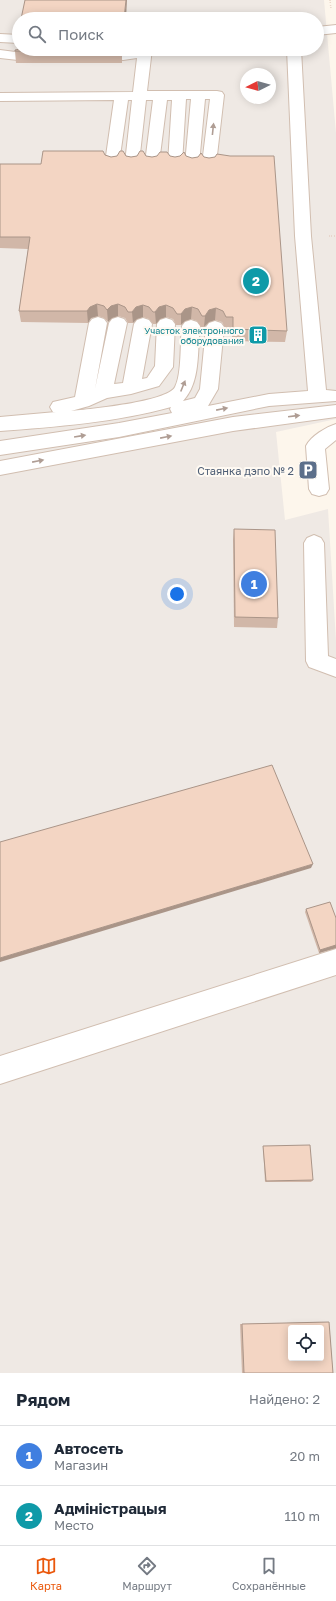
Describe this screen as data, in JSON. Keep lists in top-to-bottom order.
{
  "places": {
    "building": ["Участок электронного оборудования"],
    "parking": ["Стаянка дэпо № 2"]
  },
  "north": "left",
  "page": {
    "search": "Поиск",
    "pins": ["2", "1"],
    "heading": ["Рядом", "Найдено: 2"],
    "list": [
      {
        "mark": "1",
        "name": "Автосеть",
        "note": "Магазин",
        "value": "20 m"
      },
      {
        "mark": "2",
        "name": "Адміністрацыя",
        "note": "Место",
        "value": "110 m"
      }
    ],
    "nav": ["Карта", "Маршрут", "Сохранённые"]
  }
}
